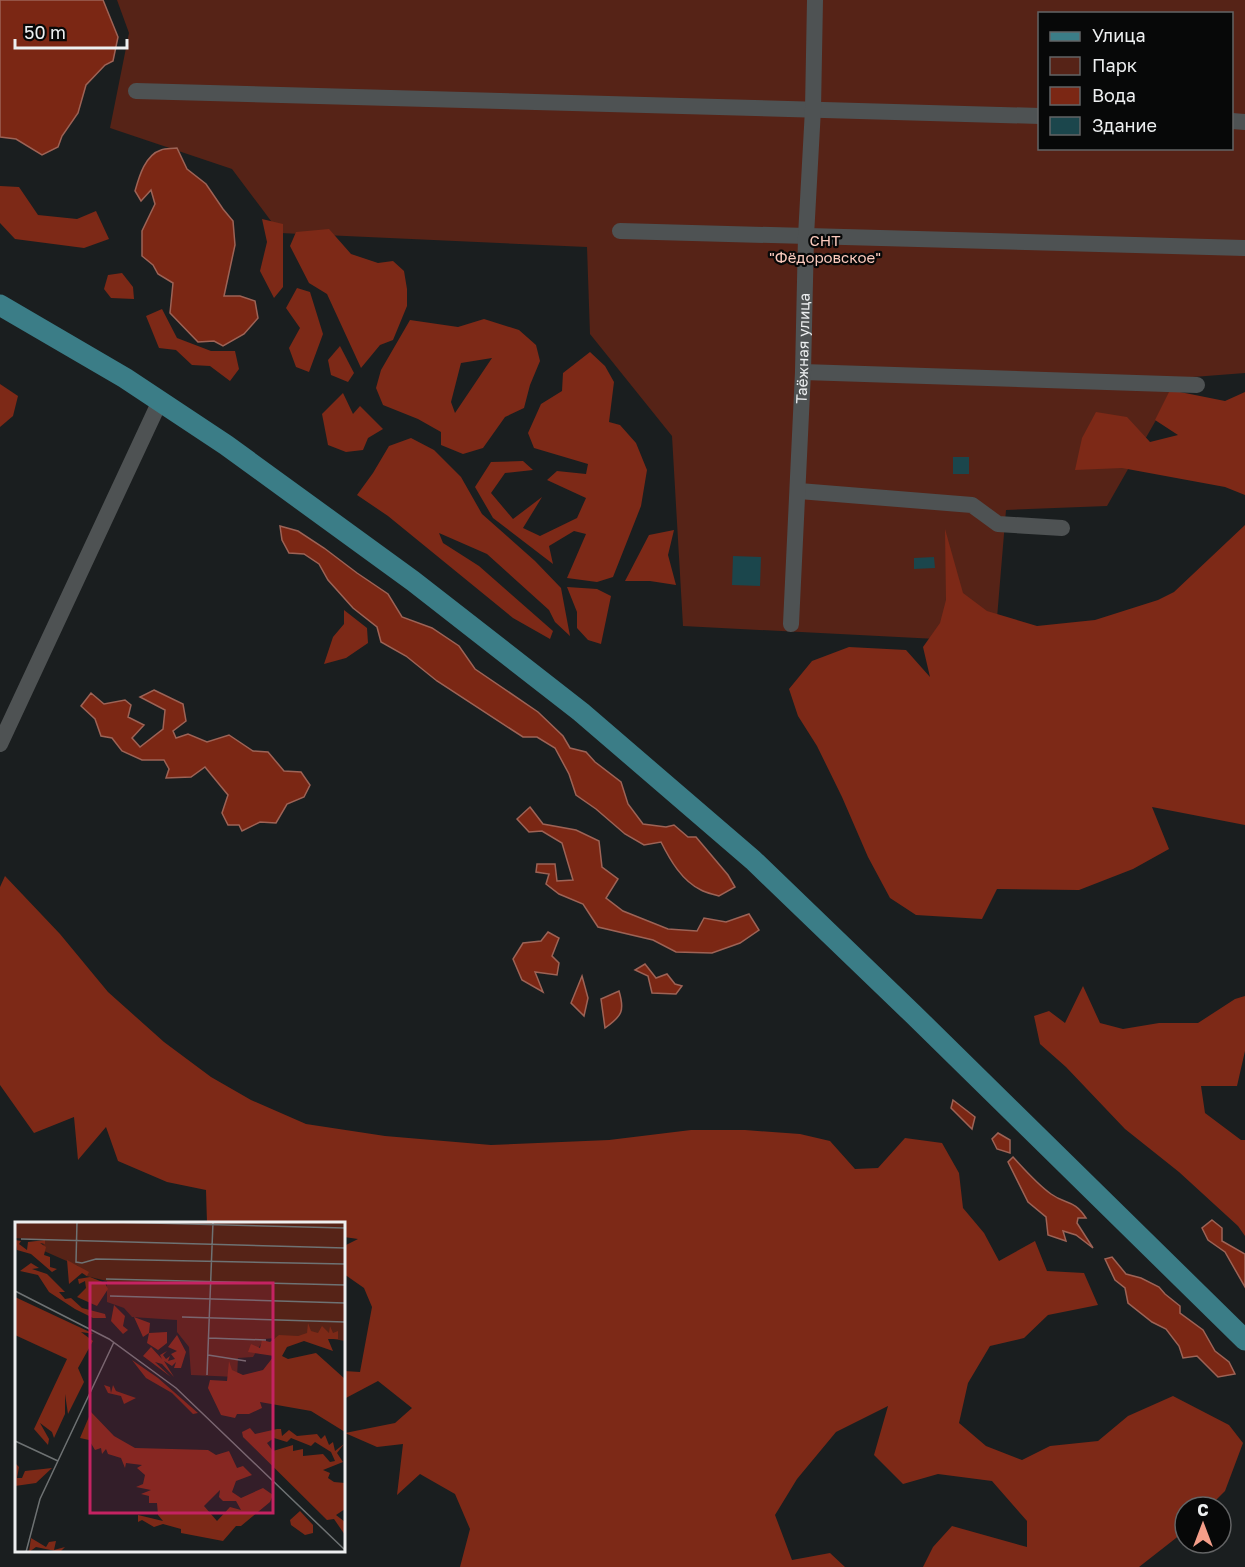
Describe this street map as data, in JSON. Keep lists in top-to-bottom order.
{
  "streets": {
    "street": ["Таёжная улица"]
  },
  "parks": ["СНТ \"Фёдоровское\""],
  "legend": [
    "Улица",
    "Парк",
    "Вода",
    "Здание"
  ],
  "scale_bar": "50 m",
  "north": "top"
}
